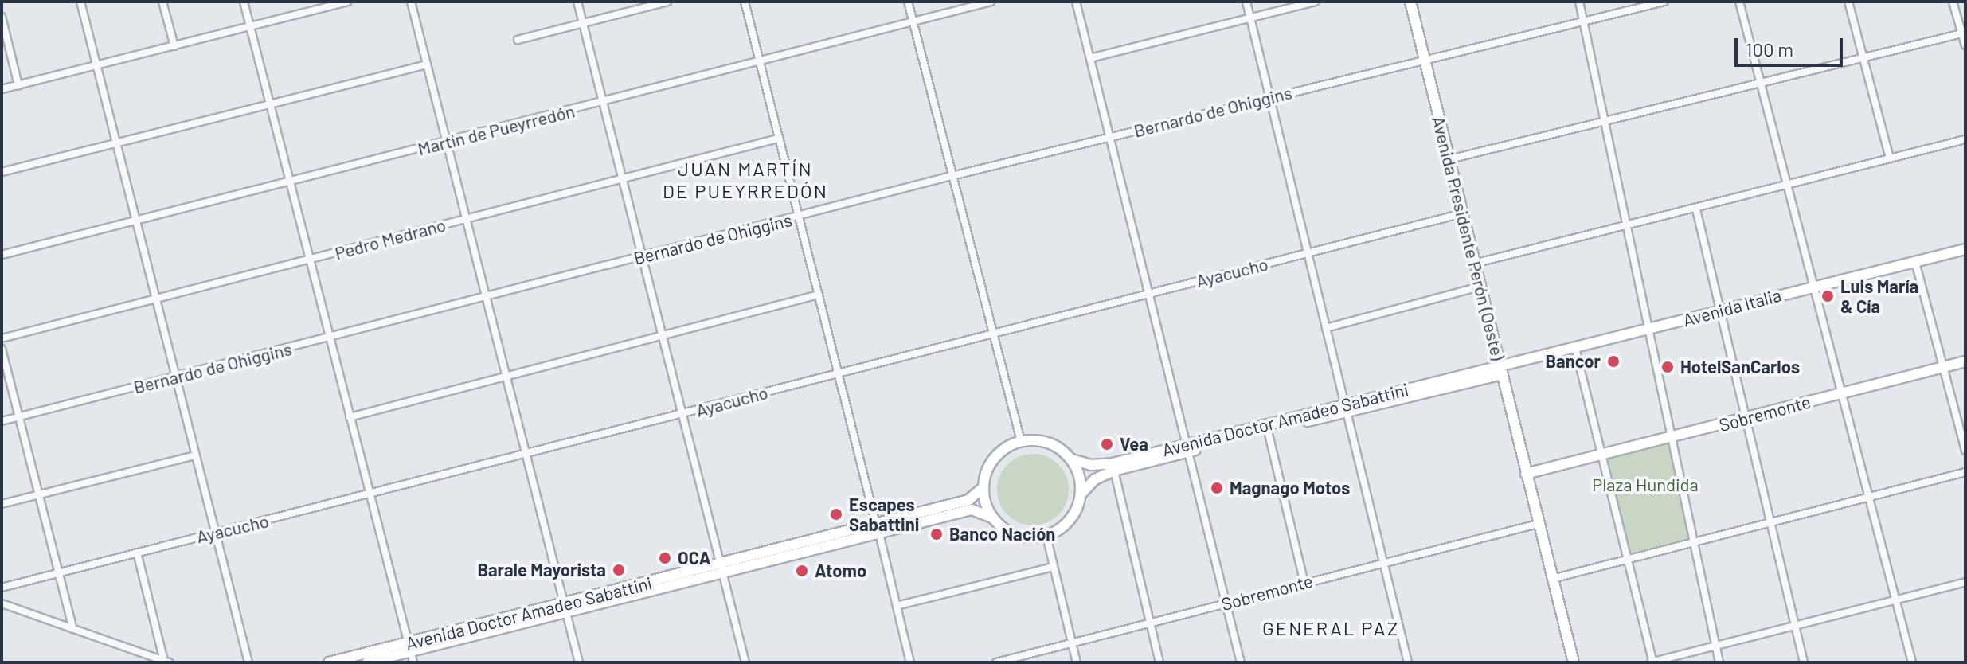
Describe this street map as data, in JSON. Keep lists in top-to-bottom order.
{
  "streets": {
    "main road": [
      "Avenida Presidente Perón (Oeste)",
      "Avenida Italia",
      "Sobremonte",
      "Avenida Doctor Amadeo Sabattini"
    ],
    "street": [
      "Bernardo de Ohiggins",
      "Martín de Pueyrredón",
      "Pedro Medrano",
      "Ayacucho"
    ]
  },
  "crossings": [
    ["Bernardo de Ohiggins", "Avenida Presidente Perón (Oeste)"],
    ["Avenida Presidente Perón (Oeste)", "Ayacucho"],
    ["Avenida Presidente Perón (Oeste)", "Avenida Italia"],
    ["Avenida Presidente Perón (Oeste)", "Sobremonte"],
    ["Avenida Presidente Perón (Oeste)", "Avenida Doctor Amadeo Sabattini"],
    ["Avenida Italia", "Avenida Doctor Amadeo Sabattini"]
  ],
  "districts": ["JUAN MARTÍN DE PUEYRREDÓN", "GENERAL PAZ"],
  "parks": ["Plaza Hundida"],
  "places": [
    "Luis María & Cía",
    "Bancor",
    "HotelSanCarlos",
    "Vea",
    "Magnago Motos",
    "Escapes Sabattini",
    "Banco Nación",
    "OCA",
    "Barale Mayorista",
    "Atomo"
  ],
  "scale_bar": "100 m"
}
